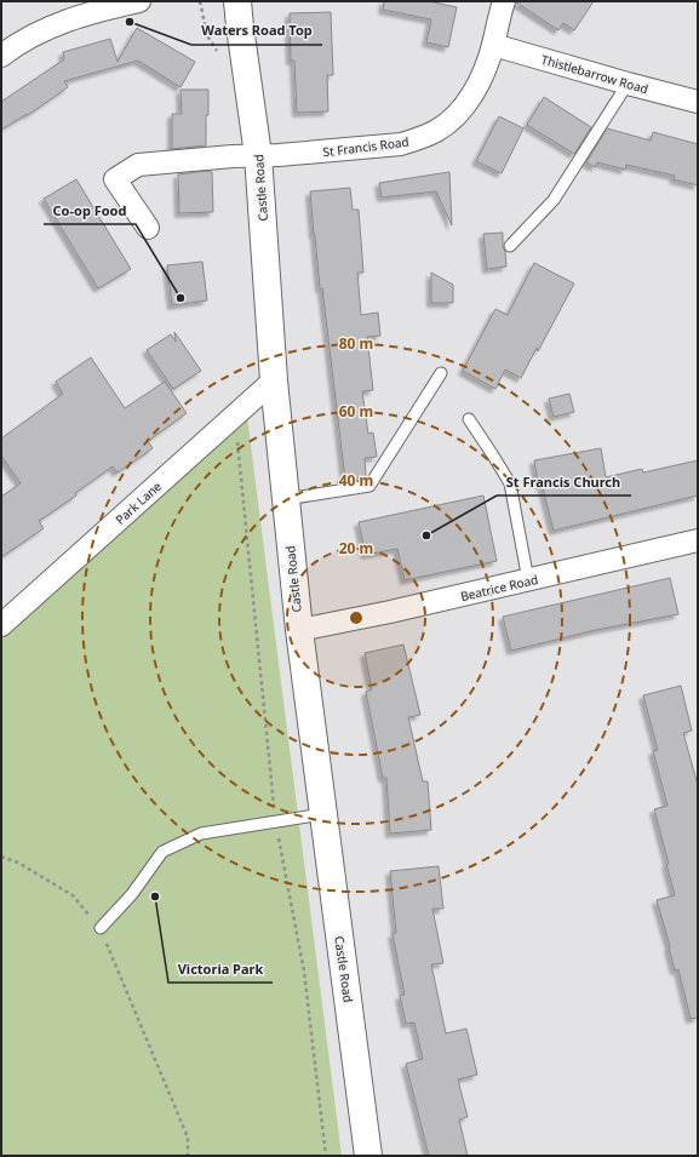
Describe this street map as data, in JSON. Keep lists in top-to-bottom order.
{
  "streets": {
    "main road": ["Castle Road"],
    "street": [
      "Thistlebarrow Road",
      "St Francis Road",
      "Park Lane",
      "Beatrice Road"
    ]
  },
  "crossings": [
    ["Thistlebarrow Road", "St Francis Road"],
    ["St Francis Road", "Castle Road"],
    ["Castle Road", "Park Lane"],
    ["Castle Road", "Beatrice Road"]
  ],
  "places": [
    "Waters Road Top",
    "Co-op Food",
    "St Francis Church",
    "Victoria Park"
  ],
  "rings": [
    "80 m",
    "60 m",
    "40 m",
    "20 m"
  ]
}
